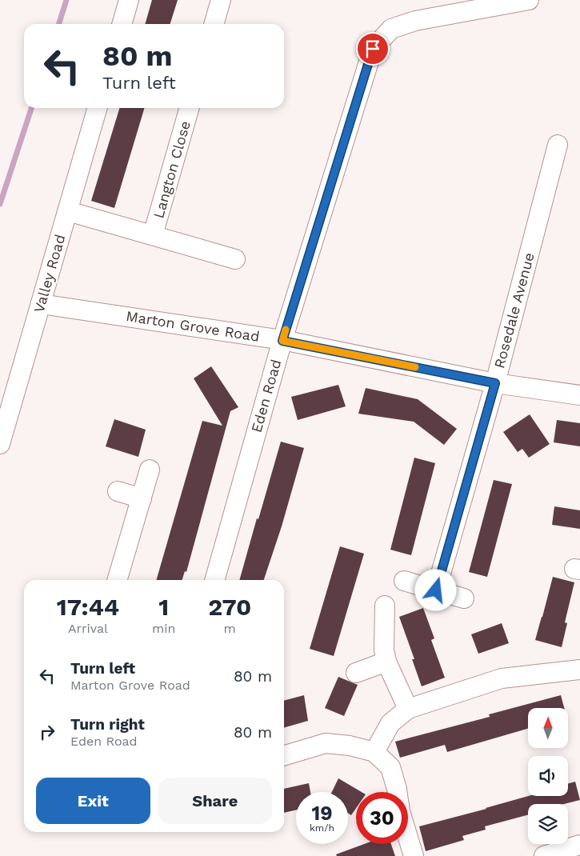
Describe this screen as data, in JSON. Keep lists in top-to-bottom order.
{
  "streets": {
    "street": [
      "Langton Close",
      "Valley Road",
      "Rosedale Avenue",
      "Marton Grove Road",
      "Eden Road"
    ]
  },
  "crossings": [
    ["Langton Close", "Valley Road"],
    ["Valley Road", "Marton Grove Road"],
    ["Rosedale Avenue", "Marton Grove Road"],
    ["Marton Grove Road", "Eden Road"]
  ],
  "north": "top",
  "page": {
    "turn": ["80 m", "Turn left"],
    "eta": [
      "17:44",
      "Arrival",
      "1",
      "min",
      "270",
      "m"
    ],
    "list": [
      {
        "name": "Turn left",
        "note": "Marton Grove Road",
        "value": "80 m"
      },
      {
        "name": "Turn right",
        "note": "Eden Road",
        "value": "80 m"
      }
    ],
    "buttons": ["Exit", "Share"],
    "speed": "19 km/h",
    "limit": "30"
  }
}
